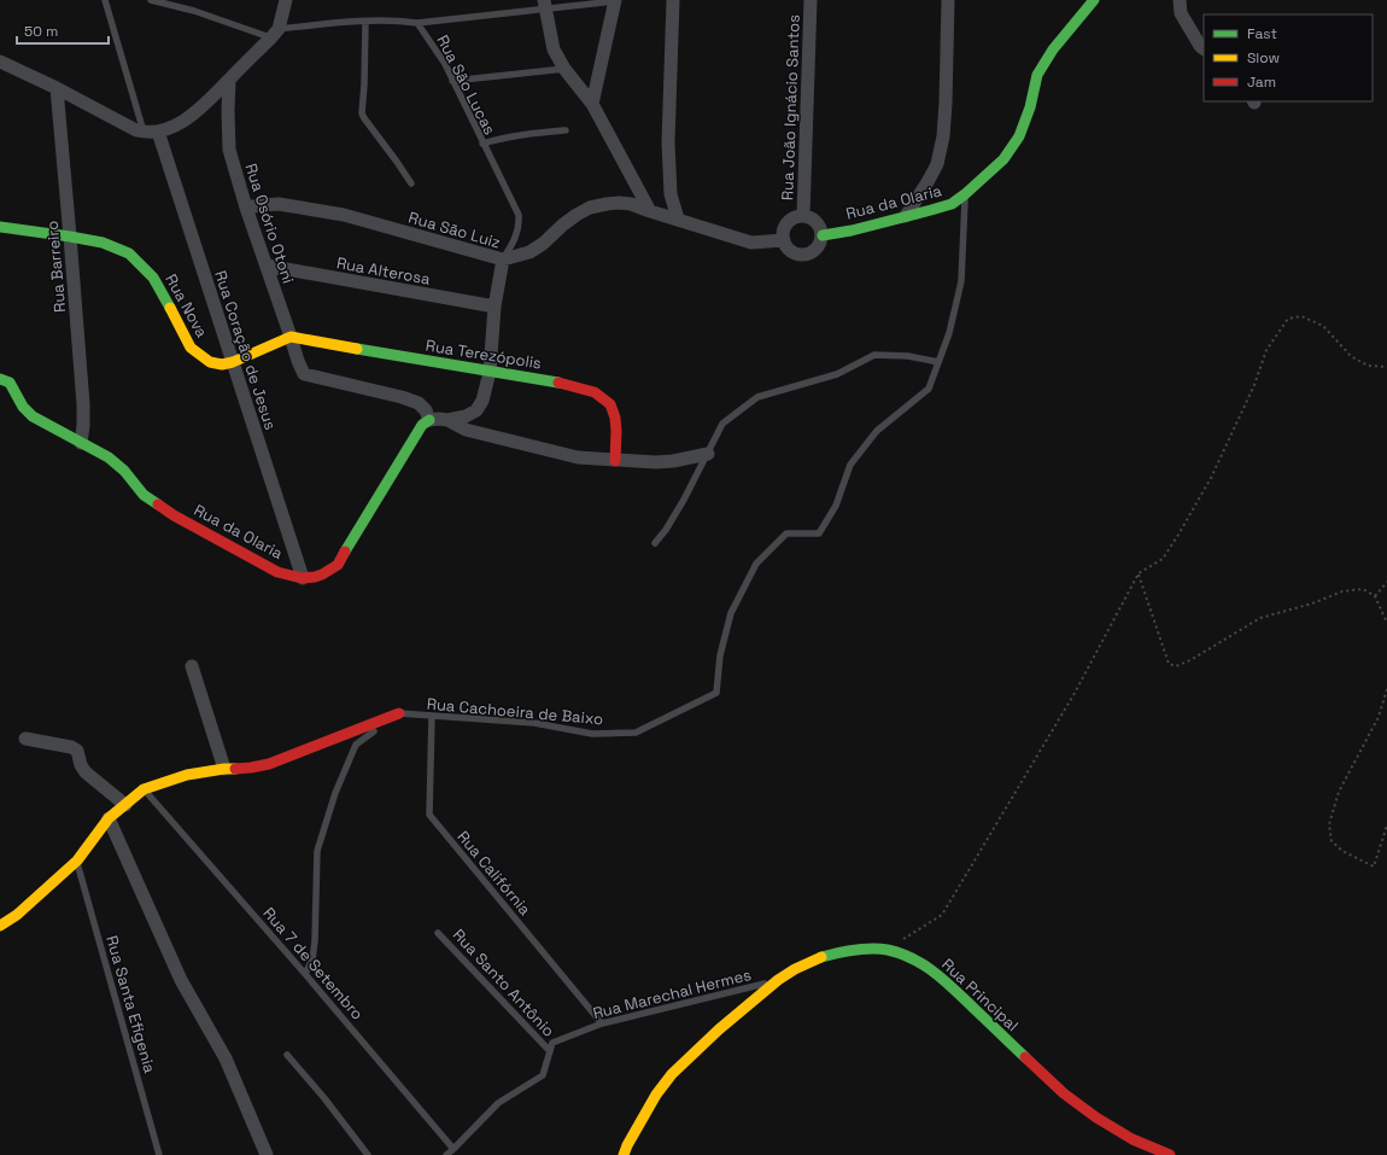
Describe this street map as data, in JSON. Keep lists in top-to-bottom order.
{
  "streets": {
    "street": [
      "Rua João Ignácio Santos",
      "Rua da Olaria",
      "Rua Osório Otoni",
      "Rua São Luiz",
      "Rua Barreiro",
      "Rua Alterosa",
      "Rua Nova",
      "Rua Coração de Jesus",
      "Rua Terezópolis",
      "Rua Principal"
    ],
    "lane": [
      "Rua São Lucas",
      "Rua Cachoeira de Baixo",
      "Rua Califórnia",
      "Rua 7 de Setembro",
      "Rua Santo Antônio",
      "Rua Marechal Hermes",
      "Rua Santa Efigenia"
    ]
  },
  "crossings": [
    ["Rua São Lucas", "Rua São Luiz"],
    ["Rua João Ignácio Santos", "Rua da Olaria"],
    ["Rua da Olaria", "Rua Osório Otoni"],
    ["Rua da Olaria", "Rua Barreiro"],
    ["Rua da Olaria", "Rua Coração de Jesus"],
    ["Rua Osório Otoni", "Rua São Luiz"],
    ["Rua Osório Otoni", "Rua Alterosa"],
    ["Rua Osório Otoni", "Rua Nova"],
    ["Rua Osório Otoni", "Rua Terezópolis"],
    ["Rua São Luiz", "Rua Alterosa"],
    ["Rua São Luiz", "Rua Terezópolis"],
    ["Rua Barreiro", "Rua Nova"],
    ["Rua Nova", "Rua Coração de Jesus"],
    ["Rua Nova", "Rua Terezópolis"],
    ["Rua Cachoeira de Baixo", "Rua Califórnia"],
    ["Rua Califórnia", "Rua Marechal Hermes"],
    ["Rua Santo Antônio", "Rua Marechal Hermes"],
    ["Rua Marechal Hermes", "Rua Principal"]
  ],
  "legend": ["Fast", "Slow", "Jam"],
  "scale_bar": "50 m"
}
